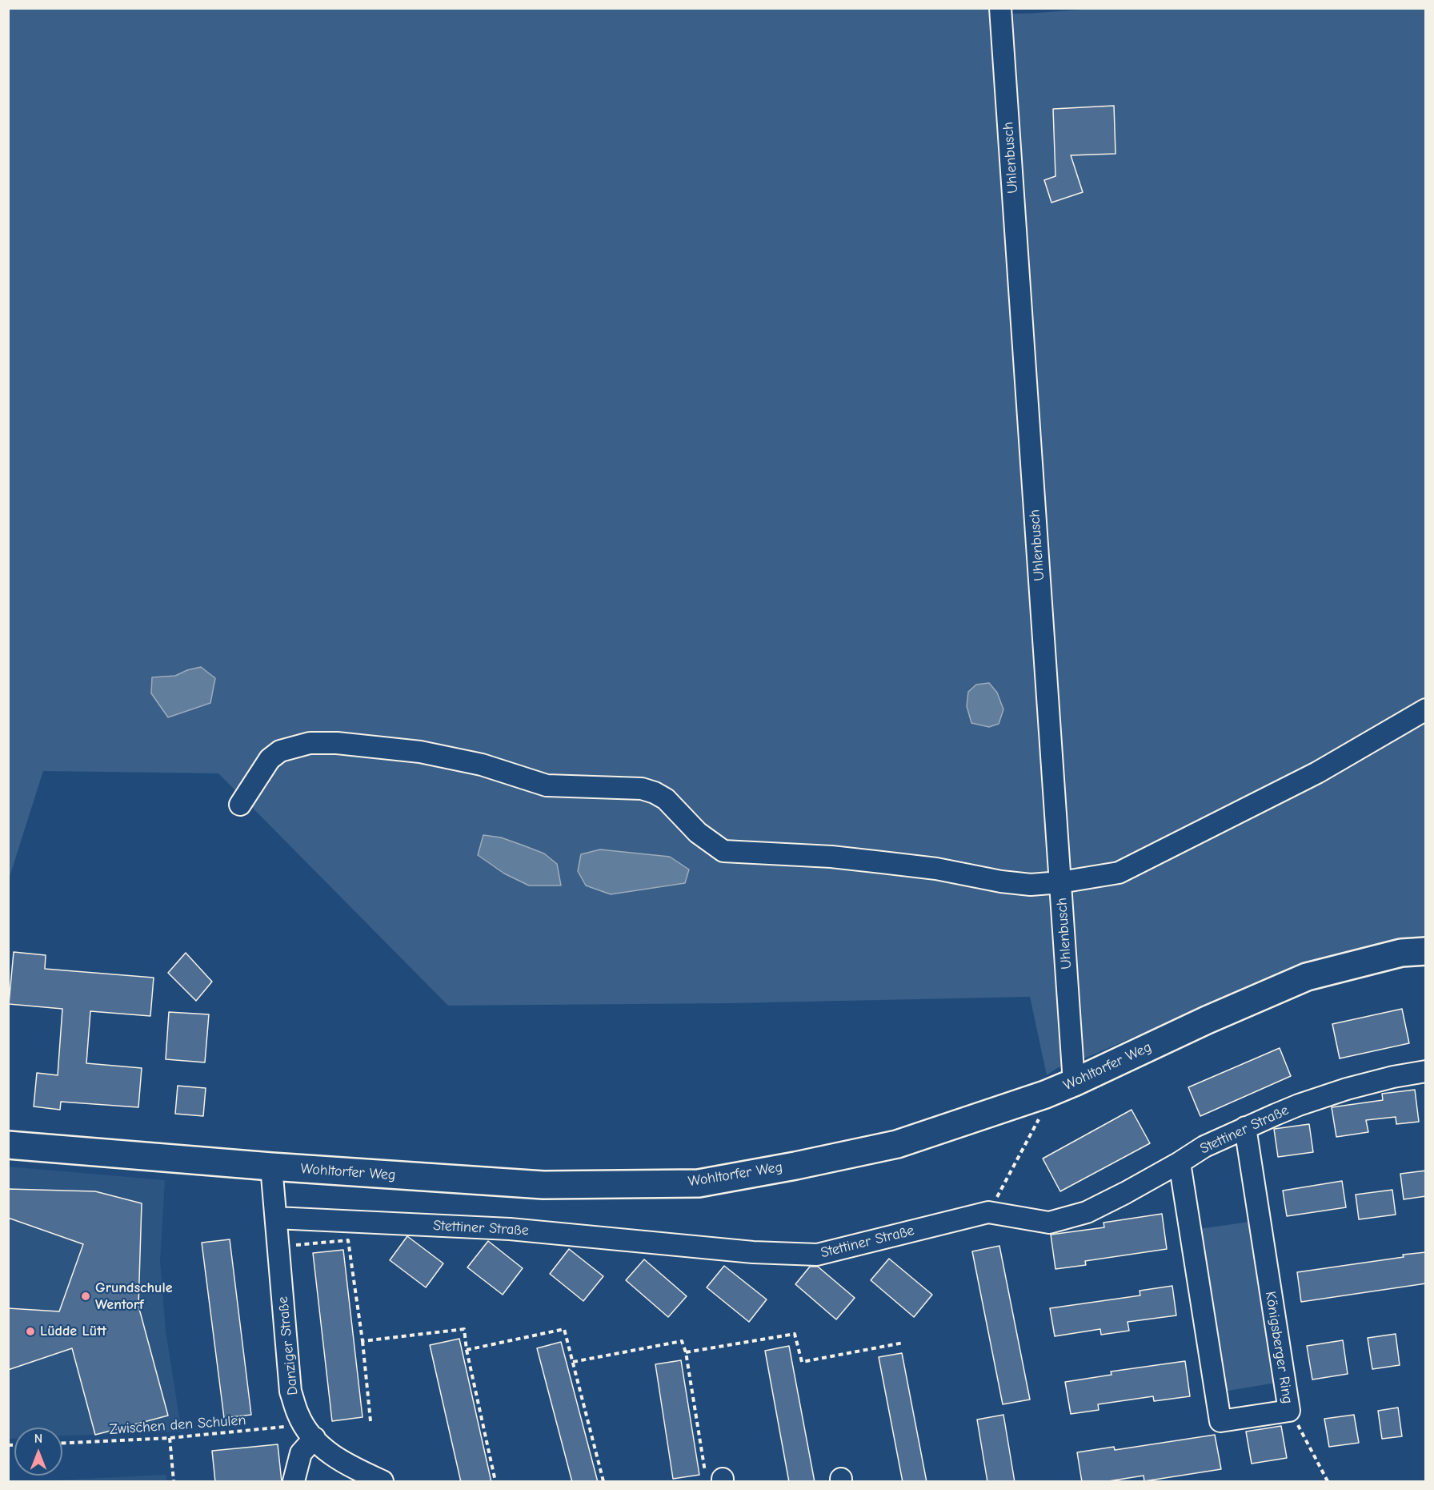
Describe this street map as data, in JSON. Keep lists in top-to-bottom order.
{
  "streets": {
    "main road": ["Wohltorfer Weg"],
    "street": [
      "Uhlenbusch",
      "Stettiner Straße",
      "Danziger Straße",
      "Königsberger Ring"
    ],
    "path": ["Zwischen den Schulen"]
  },
  "crossings": [
    ["Uhlenbusch", "Wohltorfer Weg"],
    ["Wohltorfer Weg", "Danziger Straße"],
    ["Stettiner Straße", "Danziger Straße"],
    ["Stettiner Straße", "Königsberger Ring"],
    ["Danziger Straße", "Zwischen den Schulen"]
  ],
  "places": ["Grundschule Wentorf", "Lüdde Lütt"],
  "north": "top"
}
